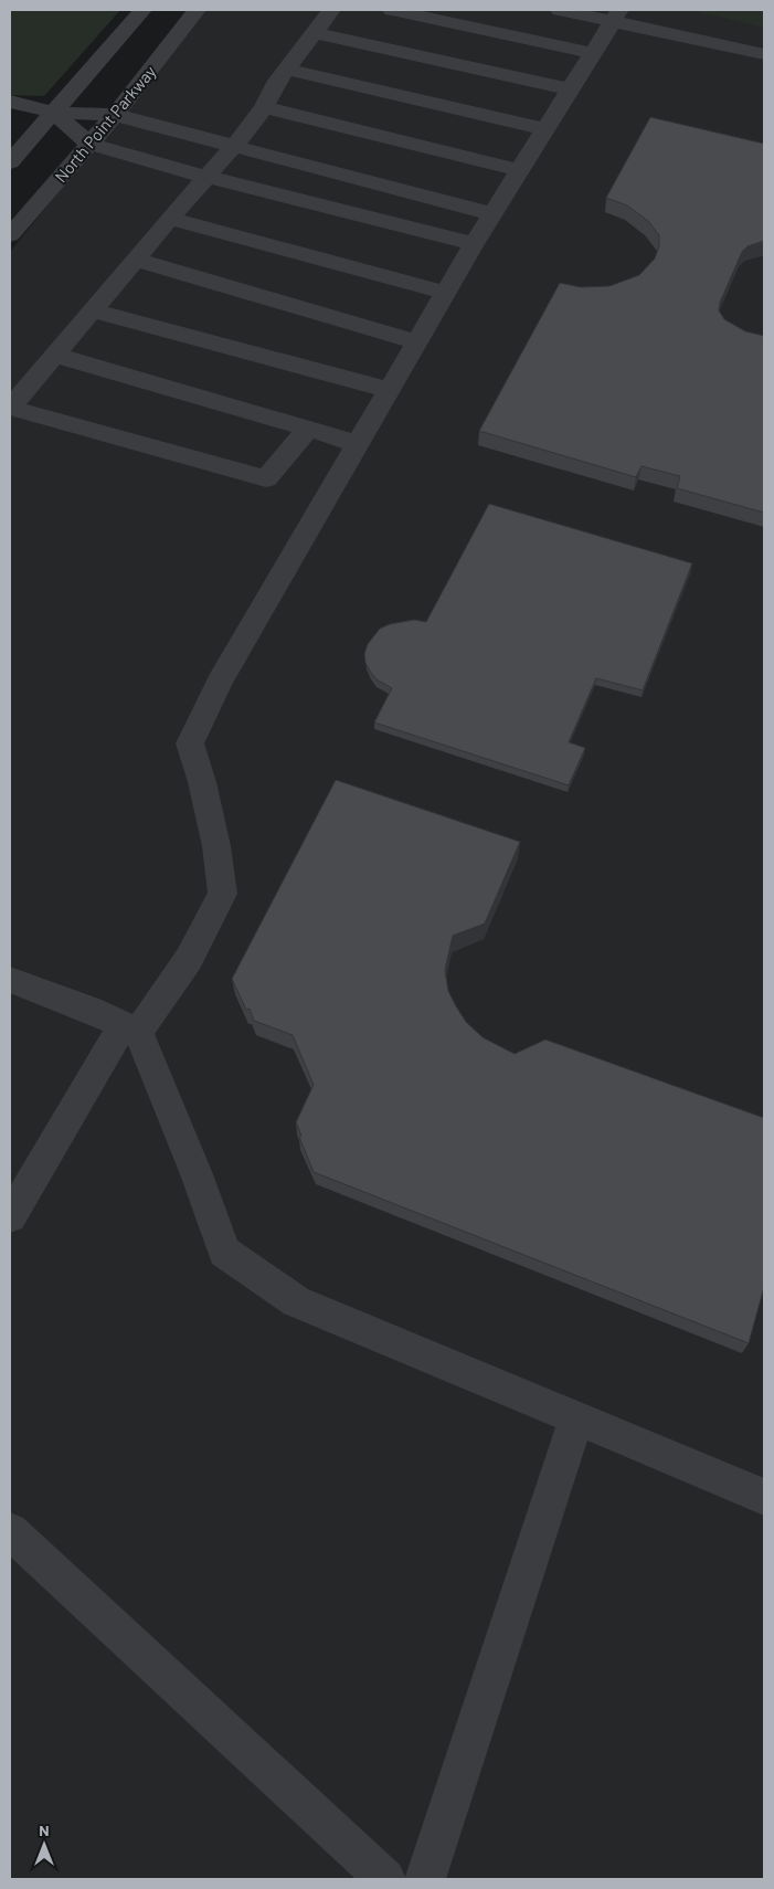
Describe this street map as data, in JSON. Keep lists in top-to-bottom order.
{
  "streets": {
    "street": ["North Point Parkway"]
  },
  "north": "top"
}
